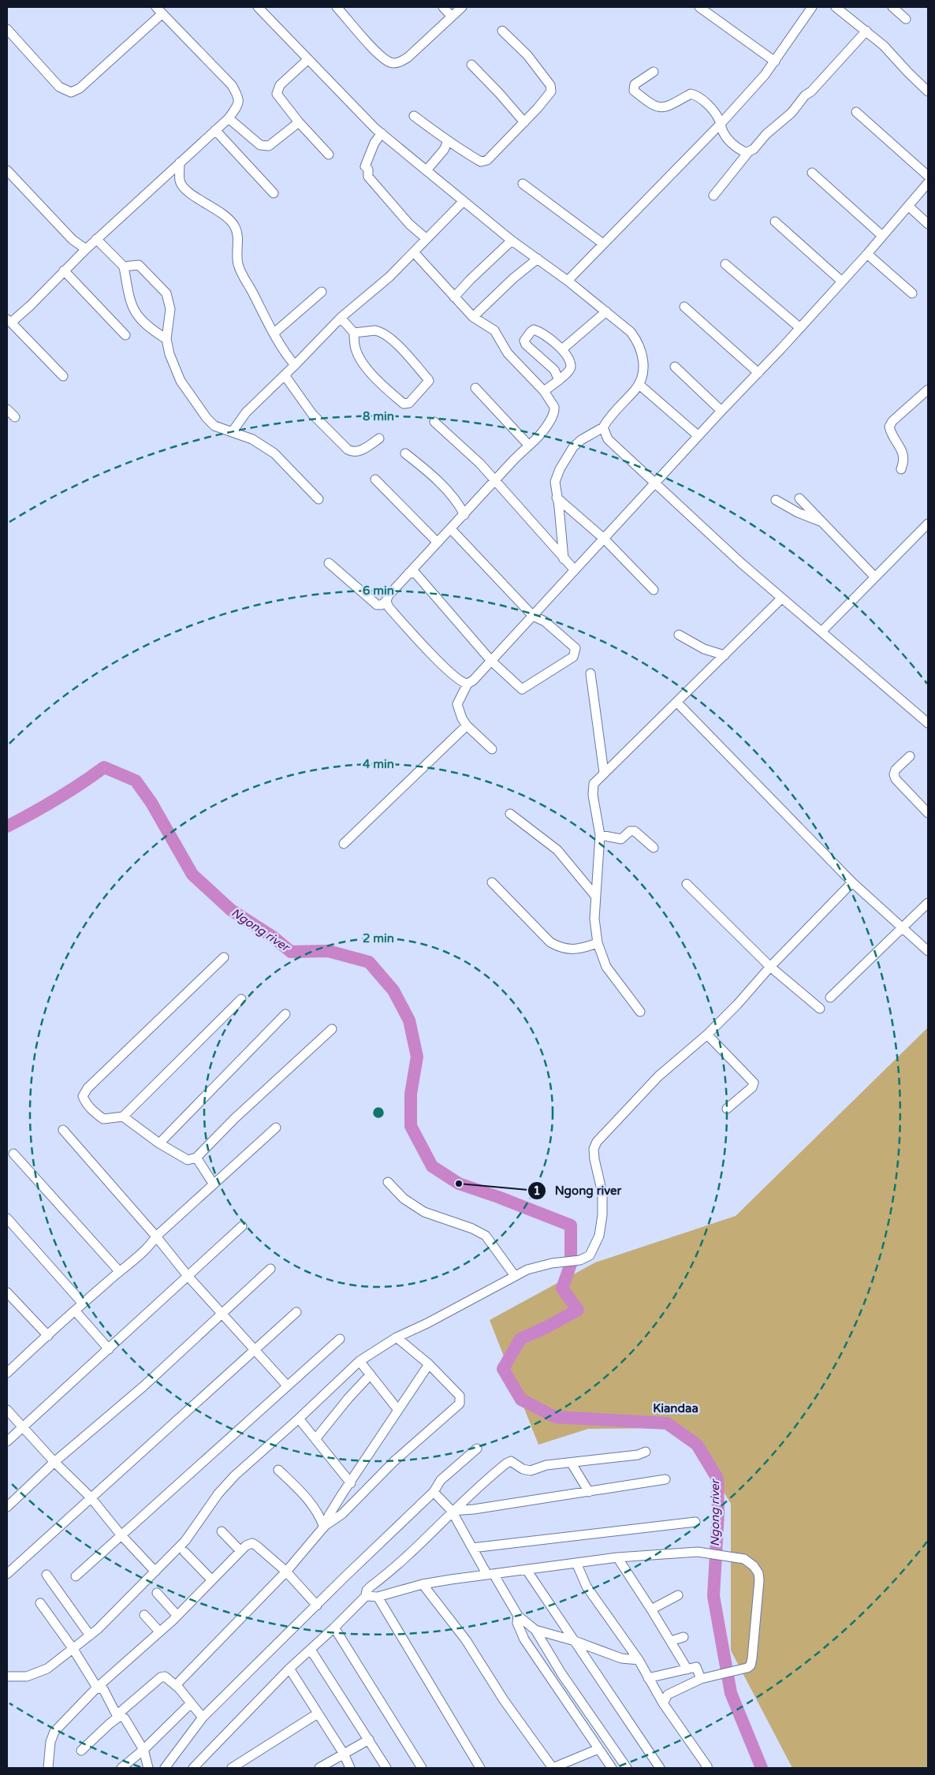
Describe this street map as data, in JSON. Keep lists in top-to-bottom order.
{
  "districts": ["Kiandaa"],
  "water": ["Ngong river"],
  "places": ["Ngong river"],
  "rings": [
    "8 min",
    "6 min",
    "4 min",
    "2 min"
  ]
}
